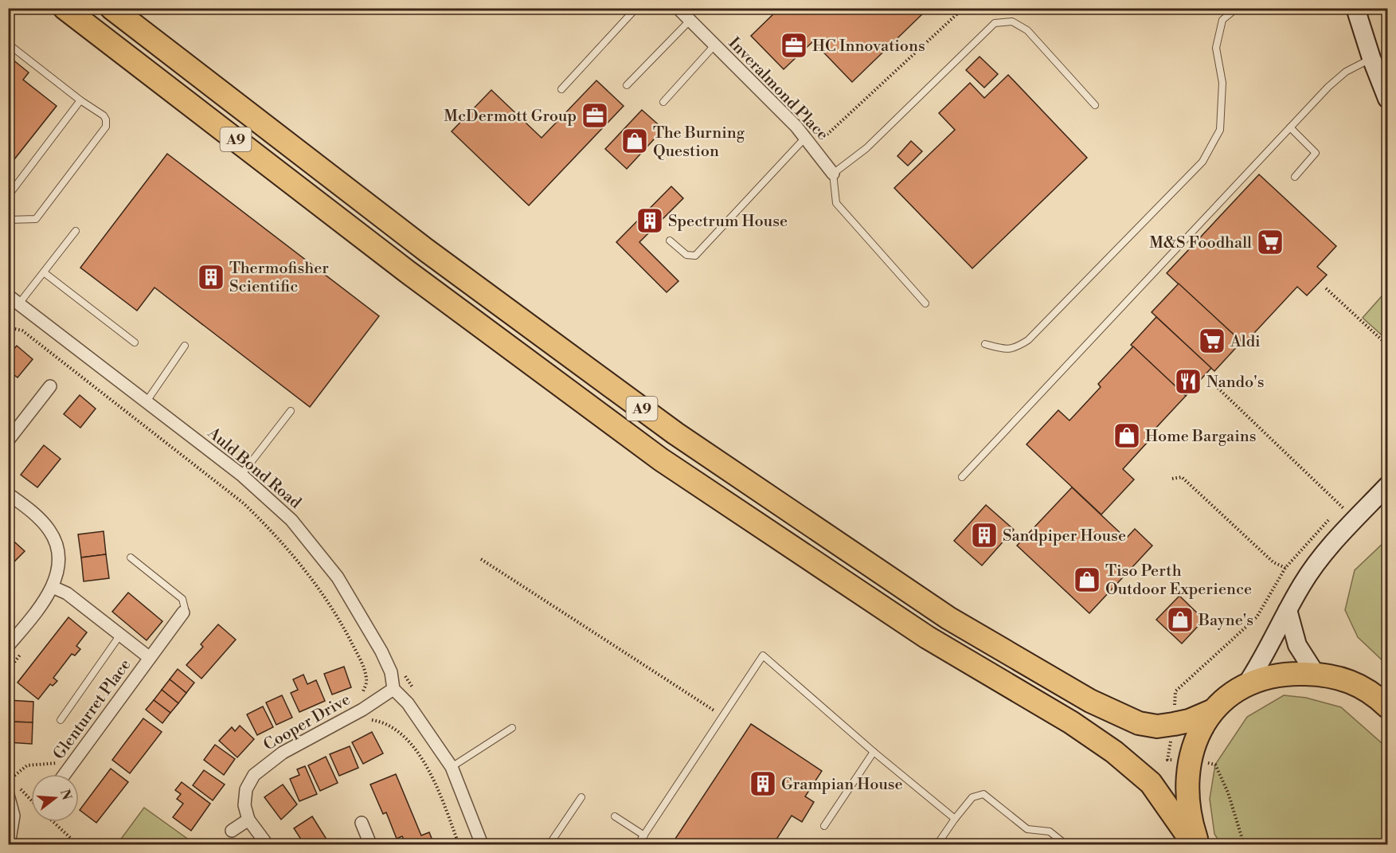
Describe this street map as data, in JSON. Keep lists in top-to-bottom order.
{
  "streets": {
    "highway": ["A9"],
    "street": [
      "Inveralmond Place",
      "Auld Bond Road",
      "Glenturret Place",
      "Cooper Drive"
    ]
  },
  "crossings": [
    ["Auld Bond Road", "Cooper Drive"]
  ],
  "places": {
    "office": ["HC Innovations", "McDermott Group"],
    "shop": [
      "The Burning Question",
      "Home Bargains",
      "Tiso Perth Outdoor Experience",
      "Bayne's"
    ],
    "building": [
      "Spectrum House",
      "Thermofisher Scientific",
      "Sandpiper House",
      "Grampian House"
    ],
    "supermarket": ["M&S Foodhall", "Aldi"],
    "restaurant": ["Nando's"]
  },
  "north": "right"
}
